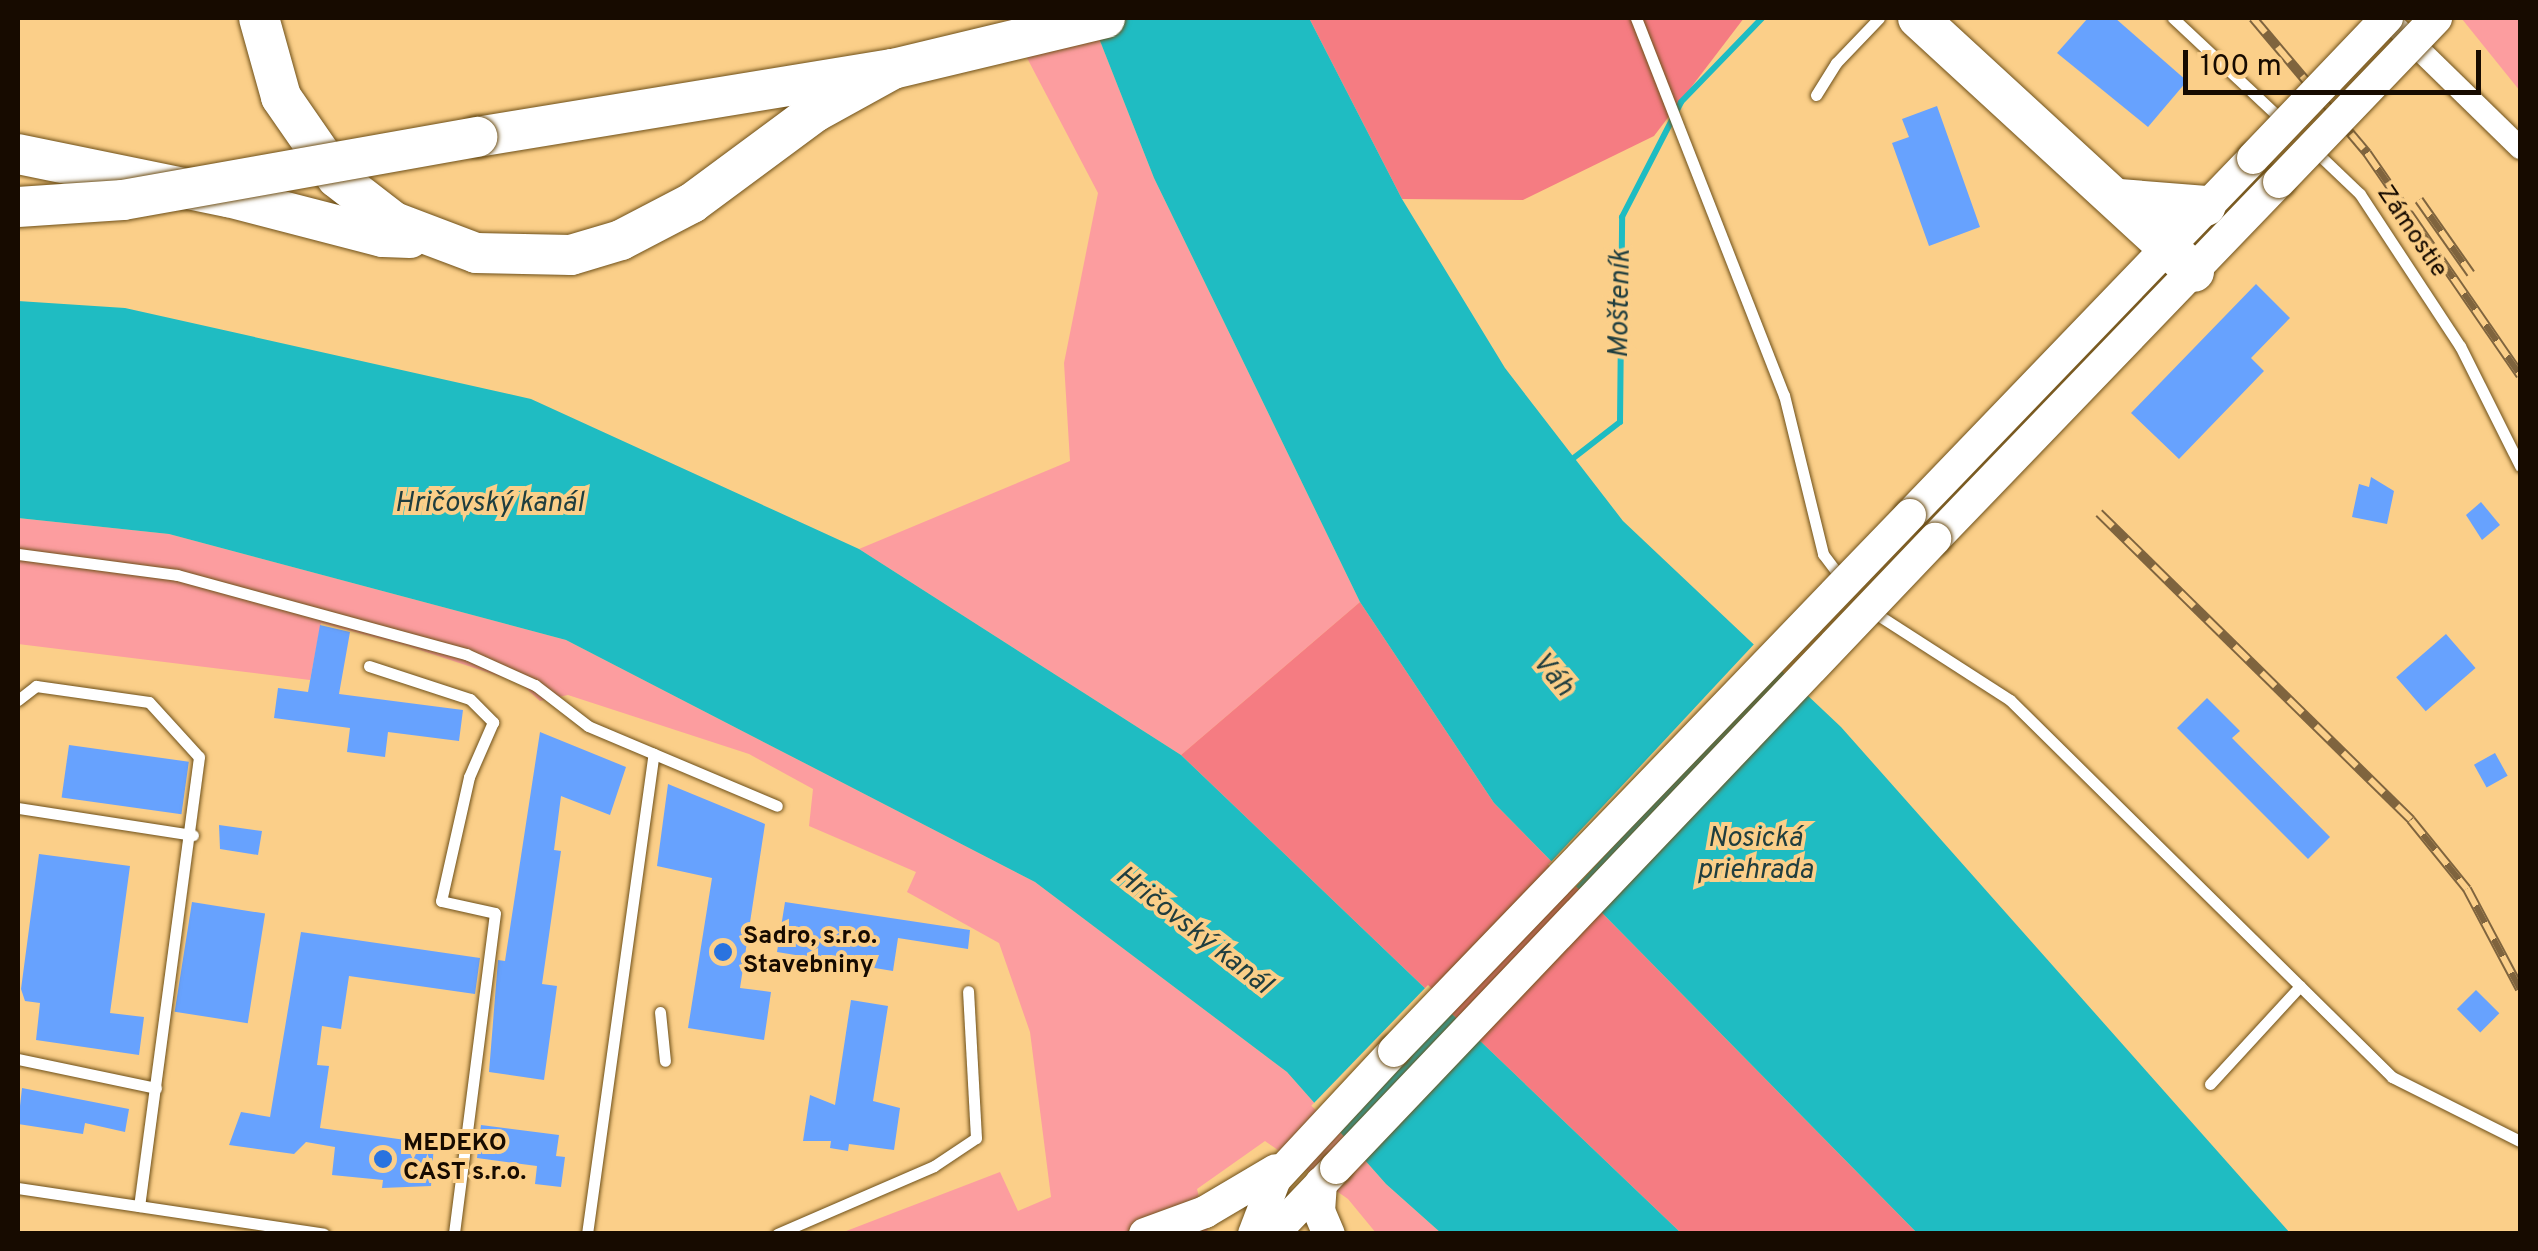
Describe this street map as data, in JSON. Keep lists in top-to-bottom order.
{
  "streets": {
    "lane": ["Zámostie"]
  },
  "water": [
    "Mošteník",
    "Hričovský kanál",
    "Váh",
    "Nosická priehrada"
  ],
  "places": ["Sadro, s.r.o. Stavebniny", "MEDEKO CAST s.r.o."],
  "scale_bar": "100 m"
}
